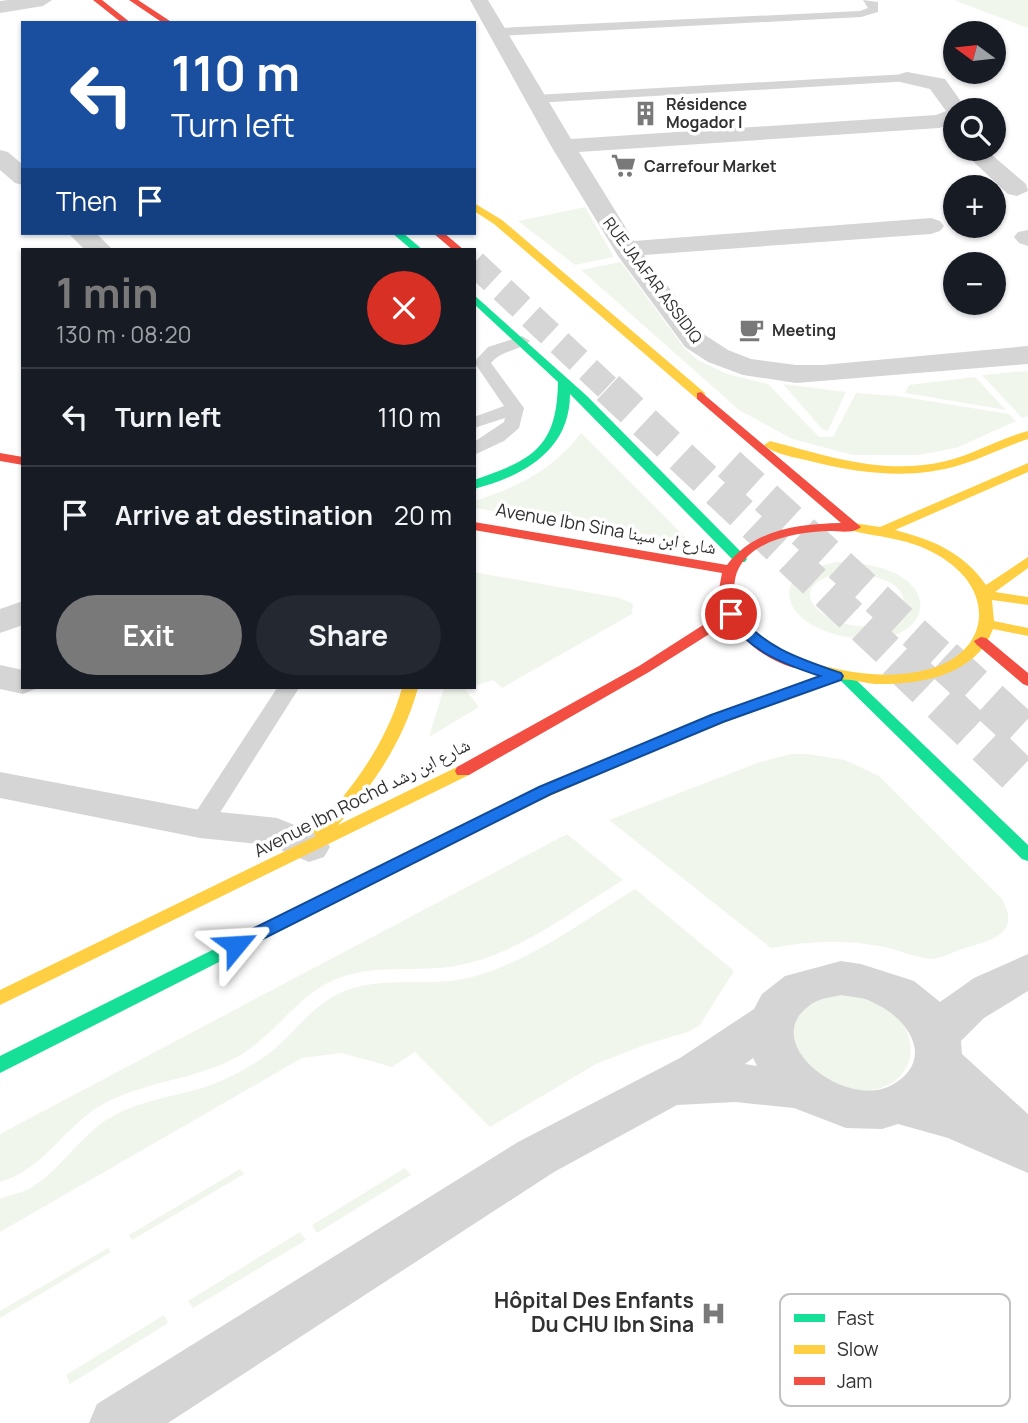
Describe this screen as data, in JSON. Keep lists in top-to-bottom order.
{
  "streets": {
    "main road": ["Avenue Ibn Sina شارع ابن سينا", "Avenue Ibn Rochd شارع ابن رشد"],
    "street": ["RUE JAAFAR ASSIDIQ"]
  },
  "crossings": [
    ["Avenue Ibn Sina شارع ابن سينا", "Avenue Ibn Rochd شارع ابن رشد"]
  ],
  "places": {
    "building": ["Résidence Mogador I"],
    "supermarket": ["Carrefour Market"],
    "cafe": ["Meeting"],
    "hospital": ["Hôpital Des Enfants Du CHU Ibn Sina"]
  },
  "legend": ["Fast", "Slow", "Jam"],
  "north": "left",
  "page": {
    "map_buttons": ["+", "−"],
    "turn": ["110 m", "Turn left"],
    "then": "Then",
    "heading": ["1 min", "130 m · 08:20"],
    "list": [
      {
        "name": "Turn left",
        "value": "110 m"
      },
      {
        "name": "Arrive at destination",
        "value": "20 m"
      }
    ],
    "buttons": ["Exit", "Share"]
  }
}
